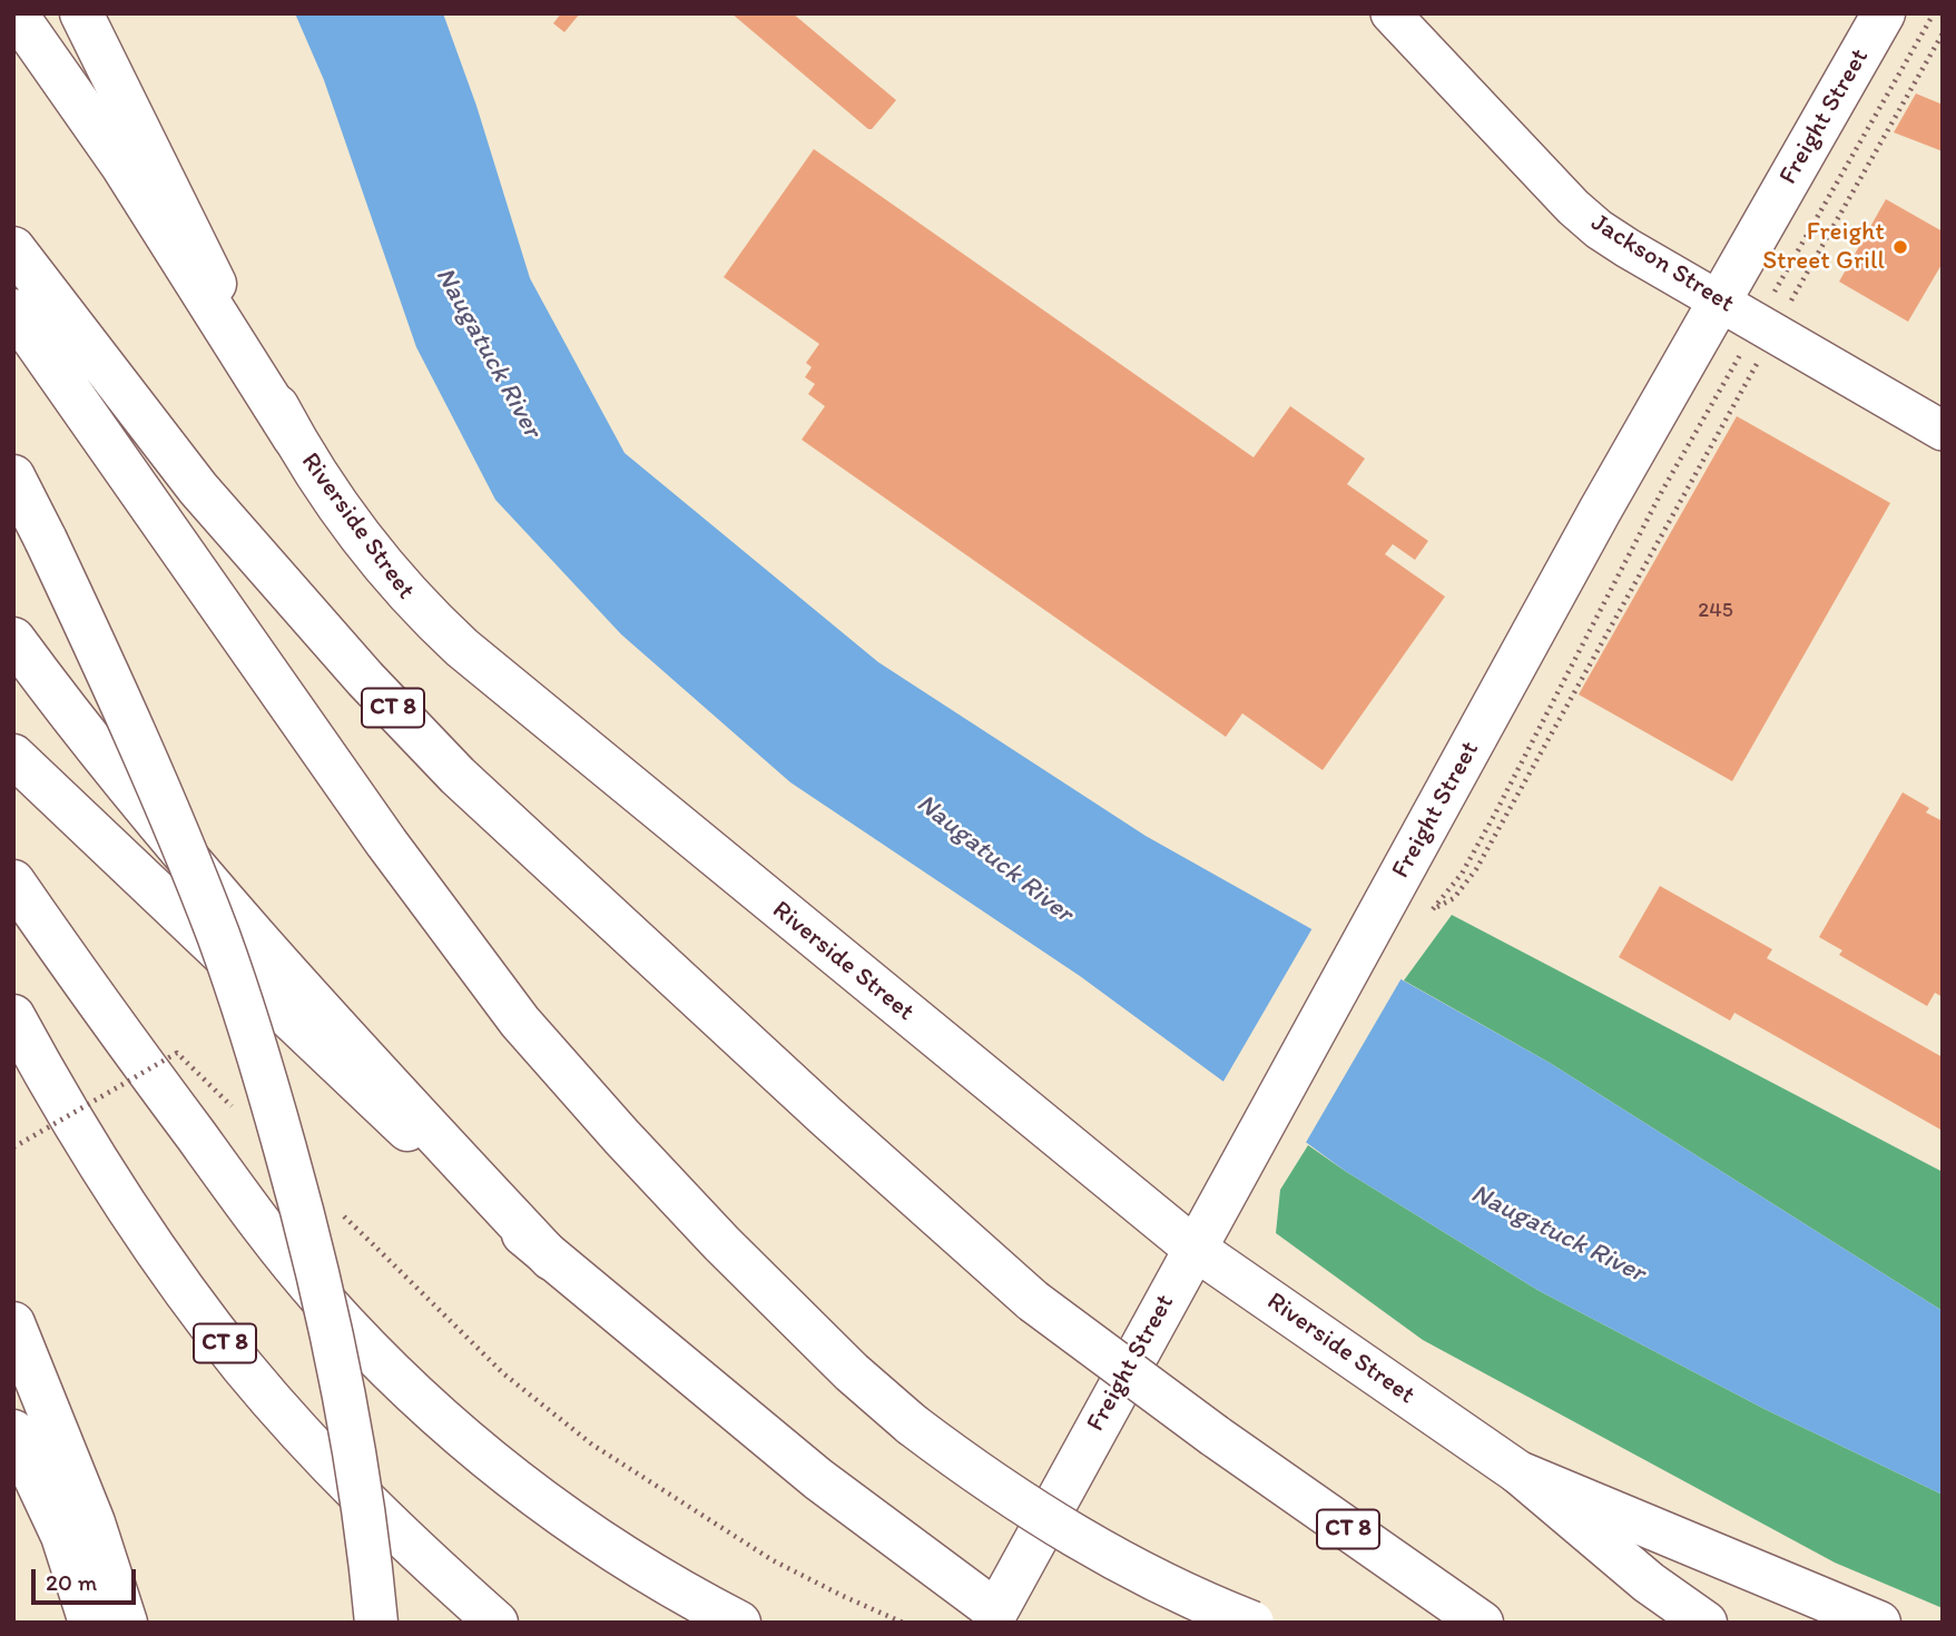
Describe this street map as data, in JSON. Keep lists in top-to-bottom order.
{
  "streets": {
    "main road": ["Freight Street", "Riverside Street", "CT 8"],
    "street": ["Jackson Street"]
  },
  "crossings": [
    ["Freight Street", "Jackson Street"],
    ["Freight Street", "Riverside Street"]
  ],
  "water": ["Naugatuck River"],
  "places": ["Freight Street Grill"],
  "house_numbers": ["245"],
  "scale_bar": "20 m"
}
